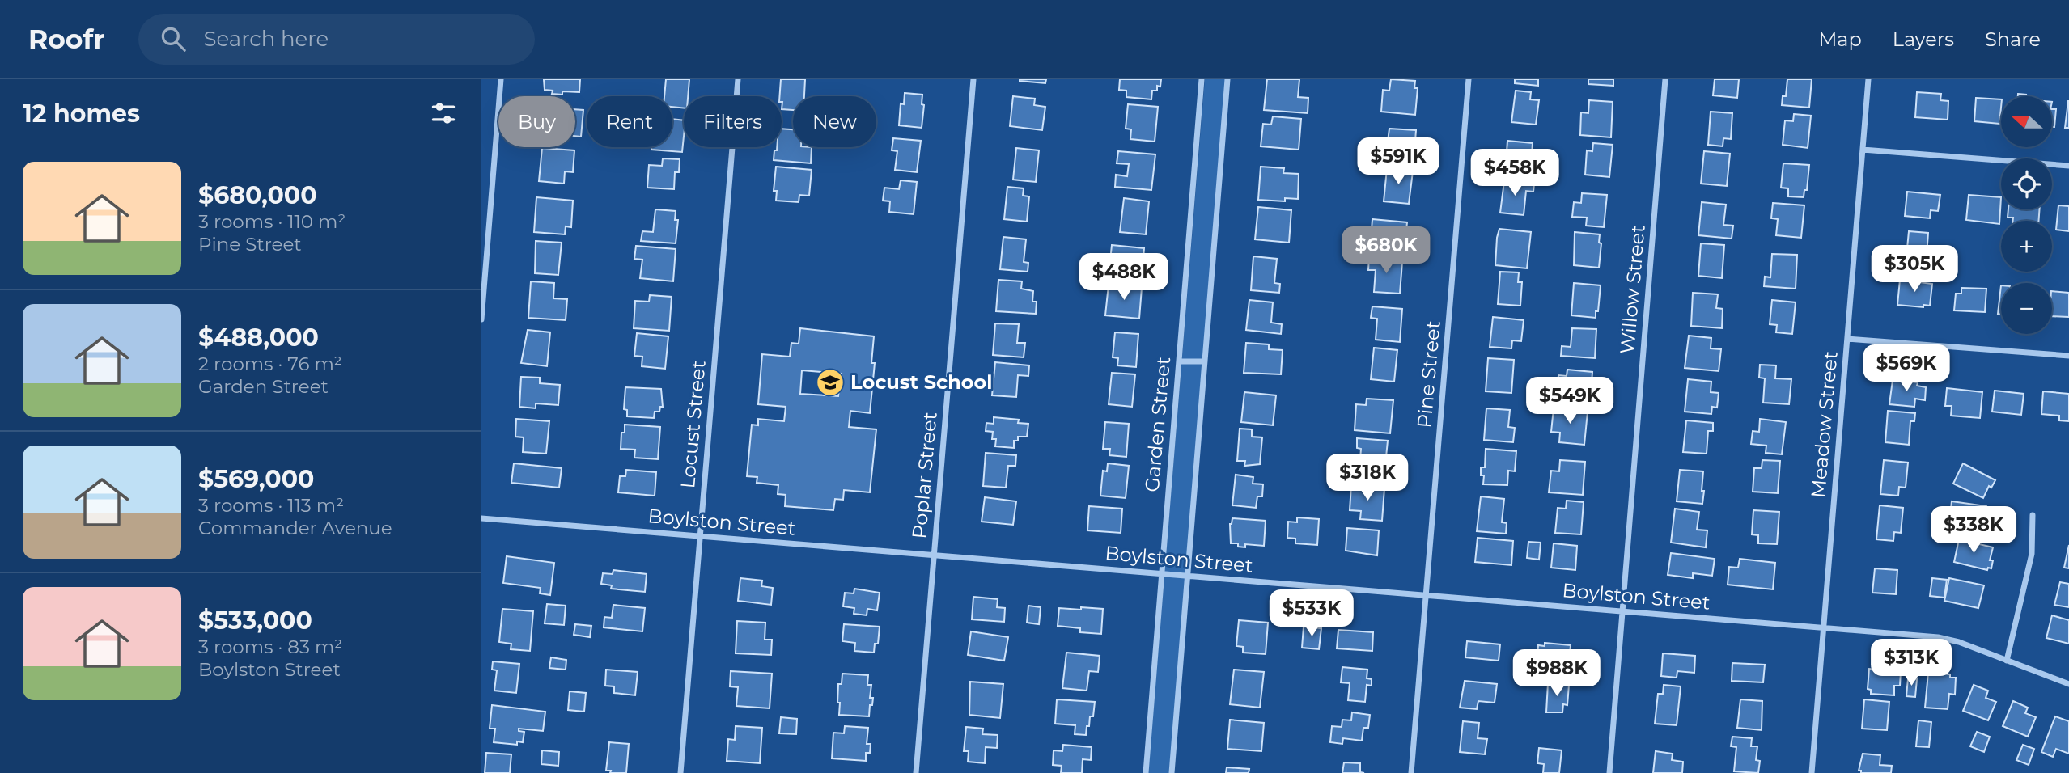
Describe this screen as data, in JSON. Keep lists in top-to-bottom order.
{
  "streets": {
    "street": [
      "Willow Street",
      "Pine Street",
      "Locust Street",
      "Garden Street",
      "Meadow Street",
      "Poplar Street",
      "Boylston Street"
    ]
  },
  "crossings": [
    ["Willow Street", "Boylston Street"],
    ["Pine Street", "Boylston Street"],
    ["Locust Street", "Boylston Street"],
    ["Garden Street", "Boylston Street"],
    ["Meadow Street", "Boylston Street"],
    ["Poplar Street", "Boylston Street"]
  ],
  "places": {
    "school or university": ["Locust School"]
  },
  "north": "left",
  "page": {
    "header": "Roofr",
    "search": "Search here",
    "nav": ["Map", "Layers", "Share"],
    "heading": "12 homes",
    "map_buttons": ["+", "−"],
    "chip": [
      "Buy",
      "Rent",
      "Filters",
      "New"
    ],
    "price": [
      "$591K",
      "$458K",
      "$680K",
      "$305K",
      "$488K",
      "$569K",
      "$549K",
      "$318K",
      "$338K",
      "$533K",
      "$313K",
      "$988K"
    ],
    "list": [
      {
        "name": "$680,000",
        "note": "3 rooms · 110 m² · Pine Street"
      },
      {
        "name": "$488,000",
        "note": "2 rooms · 76 m² · Garden Street"
      },
      {
        "name": "$569,000",
        "note": "3 rooms · 113 m² · Commander Avenue"
      },
      {
        "name": "$533,000",
        "note": "3 rooms · 83 m² · Boylston Street"
      }
    ]
  }
}
